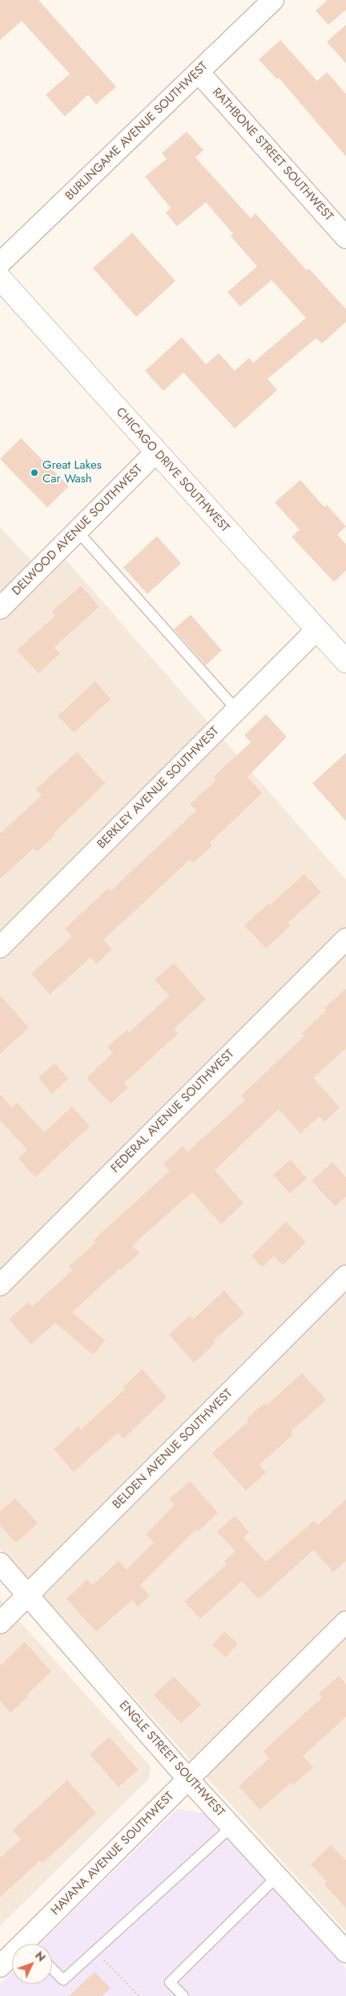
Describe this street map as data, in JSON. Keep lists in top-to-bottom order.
{
  "streets": {
    "main road": ["CHICAGO DRIVE SOUTHWEST"],
    "street": [
      "BURLINGAME AVENUE SOUTHWEST",
      "RATHBONE STREET SOUTHWEST",
      "DELWOOD AVENUE SOUTHWEST",
      "BERKLEY AVENUE SOUTHWEST",
      "FEDERAL AVENUE SOUTHWEST",
      "BELDEN AVENUE SOUTHWEST",
      "ENGLE STREET SOUTHWEST",
      "HAVANA AVENUE SOUTHWEST"
    ]
  },
  "crossings": [
    ["BURLINGAME AVENUE SOUTHWEST", "RATHBONE STREET SOUTHWEST"],
    ["CHICAGO DRIVE SOUTHWEST", "DELWOOD AVENUE SOUTHWEST"],
    ["CHICAGO DRIVE SOUTHWEST", "BERKLEY AVENUE SOUTHWEST"],
    ["BELDEN AVENUE SOUTHWEST", "ENGLE STREET SOUTHWEST"],
    ["ENGLE STREET SOUTHWEST", "HAVANA AVENUE SOUTHWEST"]
  ],
  "places": ["Great Lakes Car Wash"],
  "north": "top right"
}
